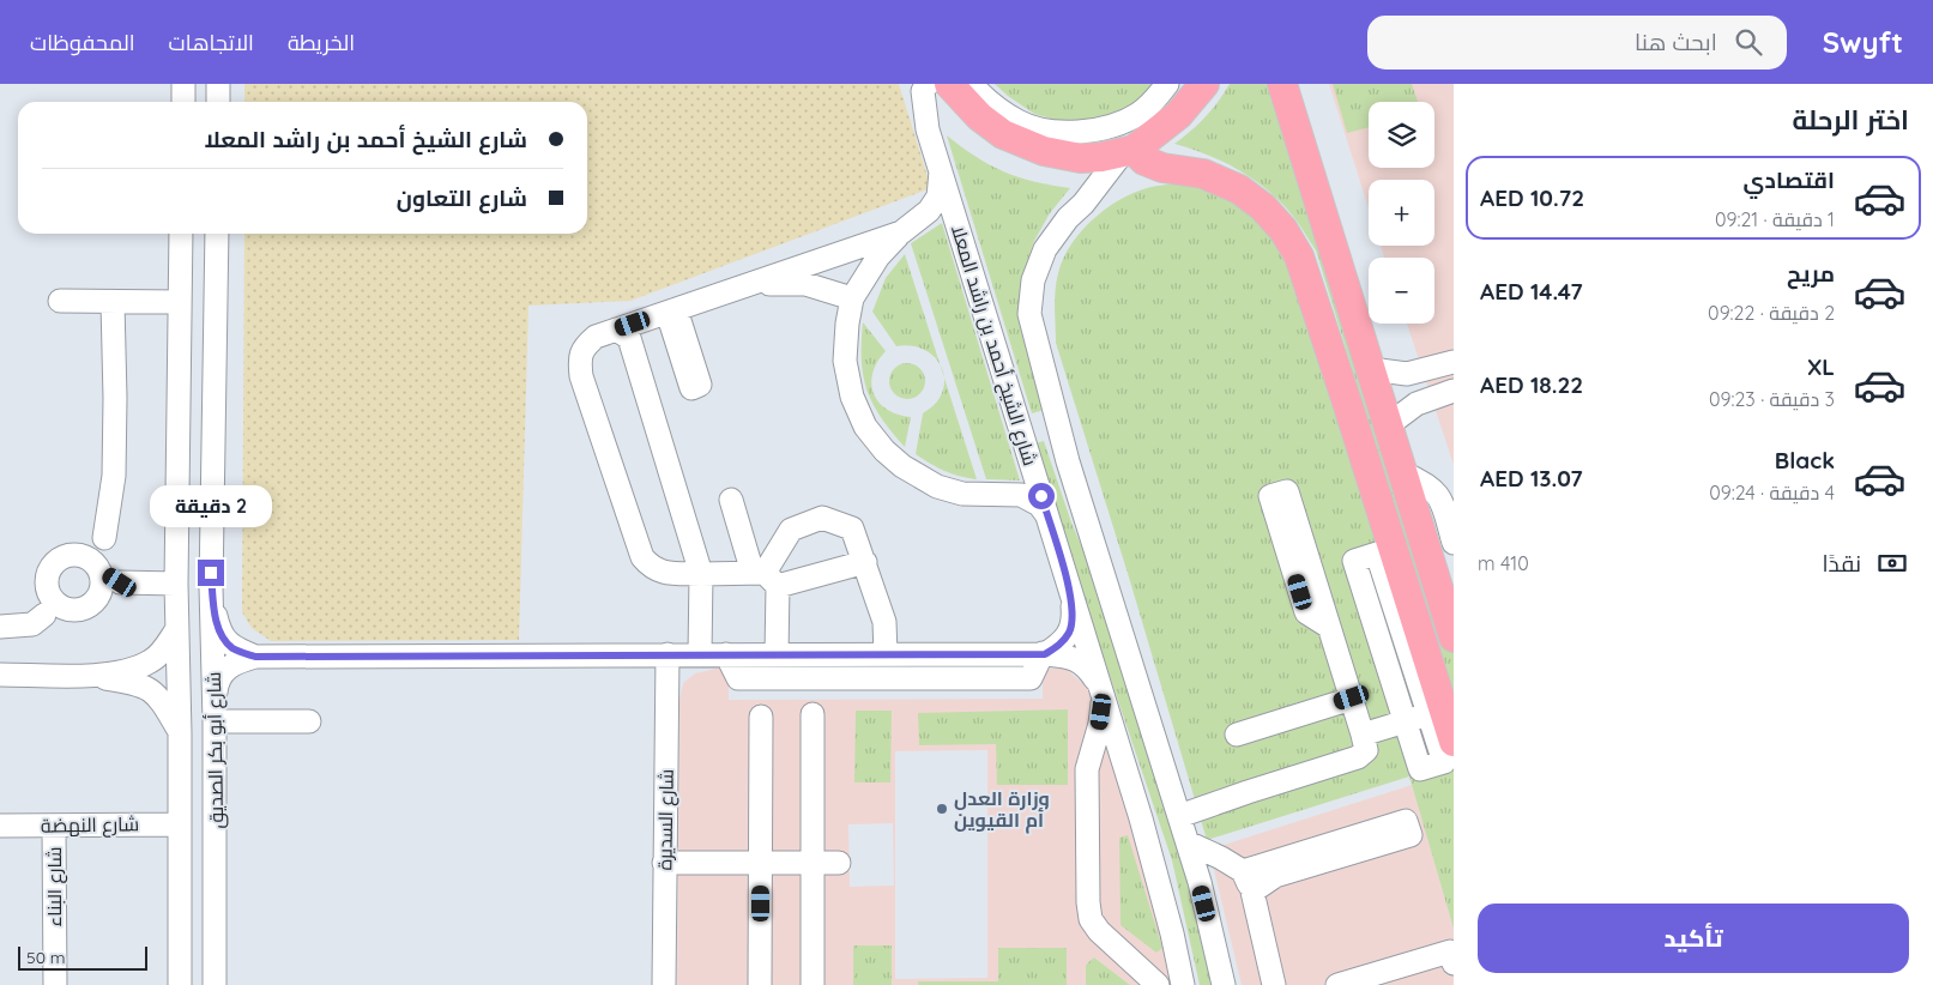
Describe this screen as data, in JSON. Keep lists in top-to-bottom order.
{
  "streets": {
    "street": [
      "شارع الشيخ أحمد بن راشد المعلا",
      "شارع أبو بكر الصديق",
      "شارع السديرة",
      "شارع النهضة",
      "شارع البناء"
    ]
  },
  "crossings": [
    ["شارع أبو بكر الصديق", "شارع النهضة"],
    ["شارع النهضة", "شارع البناء"]
  ],
  "places": ["وزارة العدل أم القيوين"],
  "scale_bar": "50 m",
  "page": {
    "header": "Swyft",
    "search": "ابحث هنا",
    "nav": ["الخريطة", "الاتجاهات", "المحفوظات"],
    "heading": "اختر الرحلة",
    "map_buttons": ["+", "−"],
    "banner": ["شارع الشيخ أحمد بن راشد المعلا", "شارع التعاون"],
    "list": [
      {
        "name": "اقتصادي",
        "note": "1 دقيقة · 09:21",
        "value": "AED 10.72"
      },
      {
        "name": "مريح",
        "note": "2 دقيقة · 09:22",
        "value": "AED 14.47"
      },
      {
        "name": "XL",
        "note": "3 دقيقة · 09:23",
        "value": "AED 18.22"
      },
      {
        "name": "Black",
        "note": "4 دقيقة · 09:24",
        "value": "AED 13.07"
      }
    ],
    "bubble": "2 دقيقة",
    "pay": ["نقدًا", "410 m"],
    "buttons": "تأكيد",
    "scale": "50 m"
  }
}
